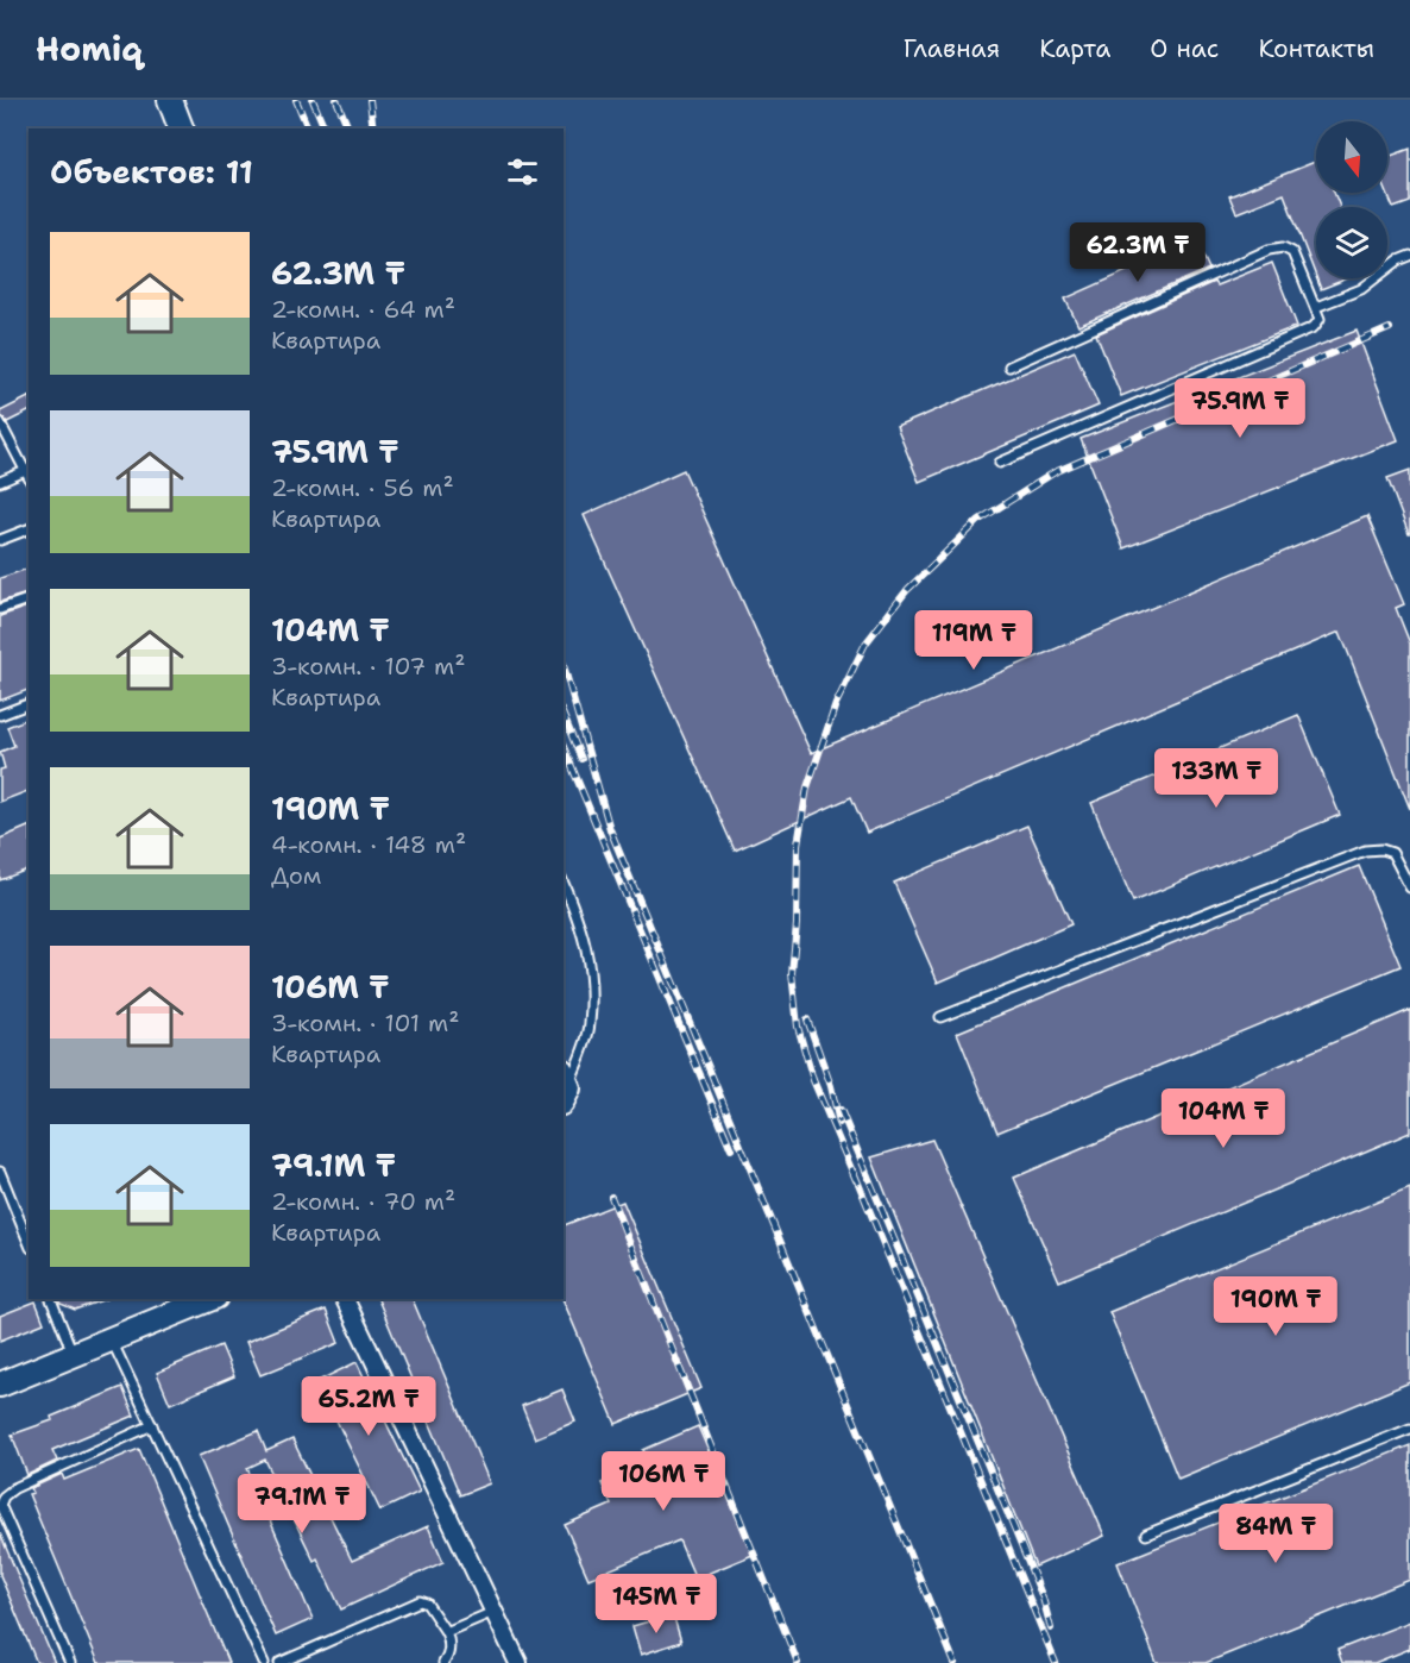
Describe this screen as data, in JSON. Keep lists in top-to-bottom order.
{
  "north": "bottom",
  "page": {
    "header": "Homiq",
    "nav": [
      "Главная",
      "Карта",
      "О нас",
      "Контакты"
    ],
    "heading": "Объектов: 11",
    "list": [
      {
        "name": "62.3M ₸",
        "note": "2-комн. · 64 m² · Квартира"
      },
      {
        "name": "75.9M ₸",
        "note": "2-комн. · 56 m² · Квартира"
      },
      {
        "name": "104M ₸",
        "note": "3-комн. · 107 m² · Квартира"
      },
      {
        "name": "190M ₸",
        "note": "4-комн. · 148 m² · Дом"
      },
      {
        "name": "106M ₸",
        "note": "3-комн. · 101 m² · Квартира"
      },
      {
        "name": "79.1M ₸",
        "note": "2-комн. · 70 m² · Квартира"
      }
    ],
    "price": [
      "62.3M ₸",
      "75.9M ₸",
      "119M ₸",
      "133M ₸",
      "104M ₸",
      "190M ₸",
      "65.2M ₸",
      "106M ₸",
      "79.1M ₸",
      "84M ₸",
      "145M ₸"
    ]
  }
}
